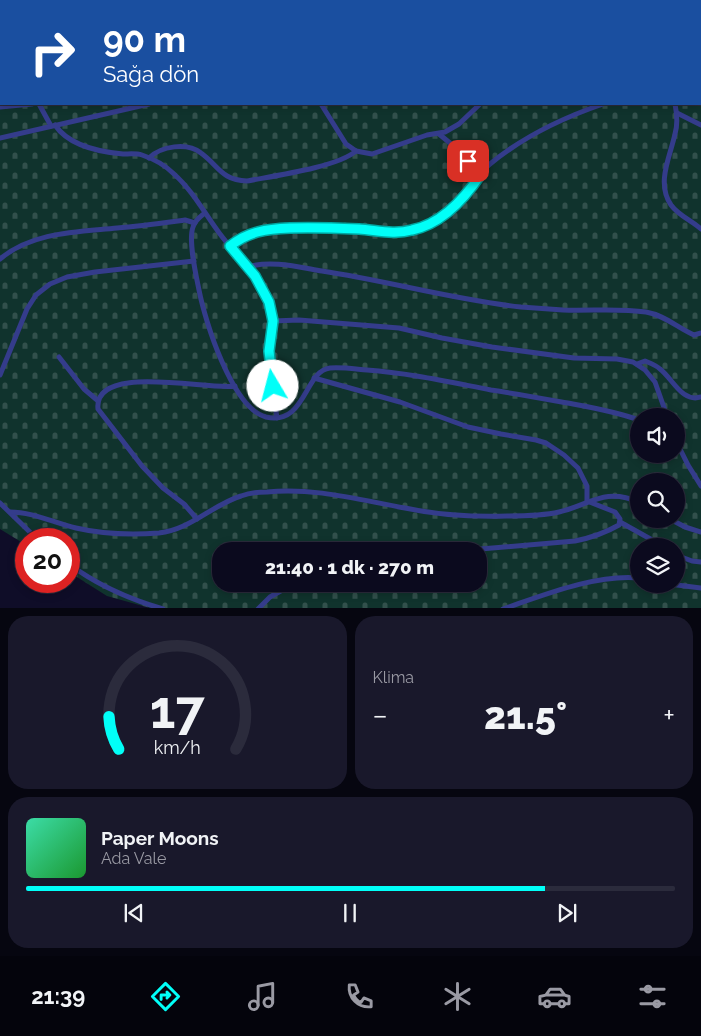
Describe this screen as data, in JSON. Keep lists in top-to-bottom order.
{
  "page": {
    "turn": ["90 m", "Sağa dön"],
    "limit": "20",
    "trip": "21:40 · 1 dk · 270 m",
    "tile": "Klima",
    "heat": ["−", "21.5°", "+"],
    "song": ["Paper Moons", "Ada Vale"],
    "tabs": "21:39",
    "gauge": ["17", "km/h"]
  }
}
